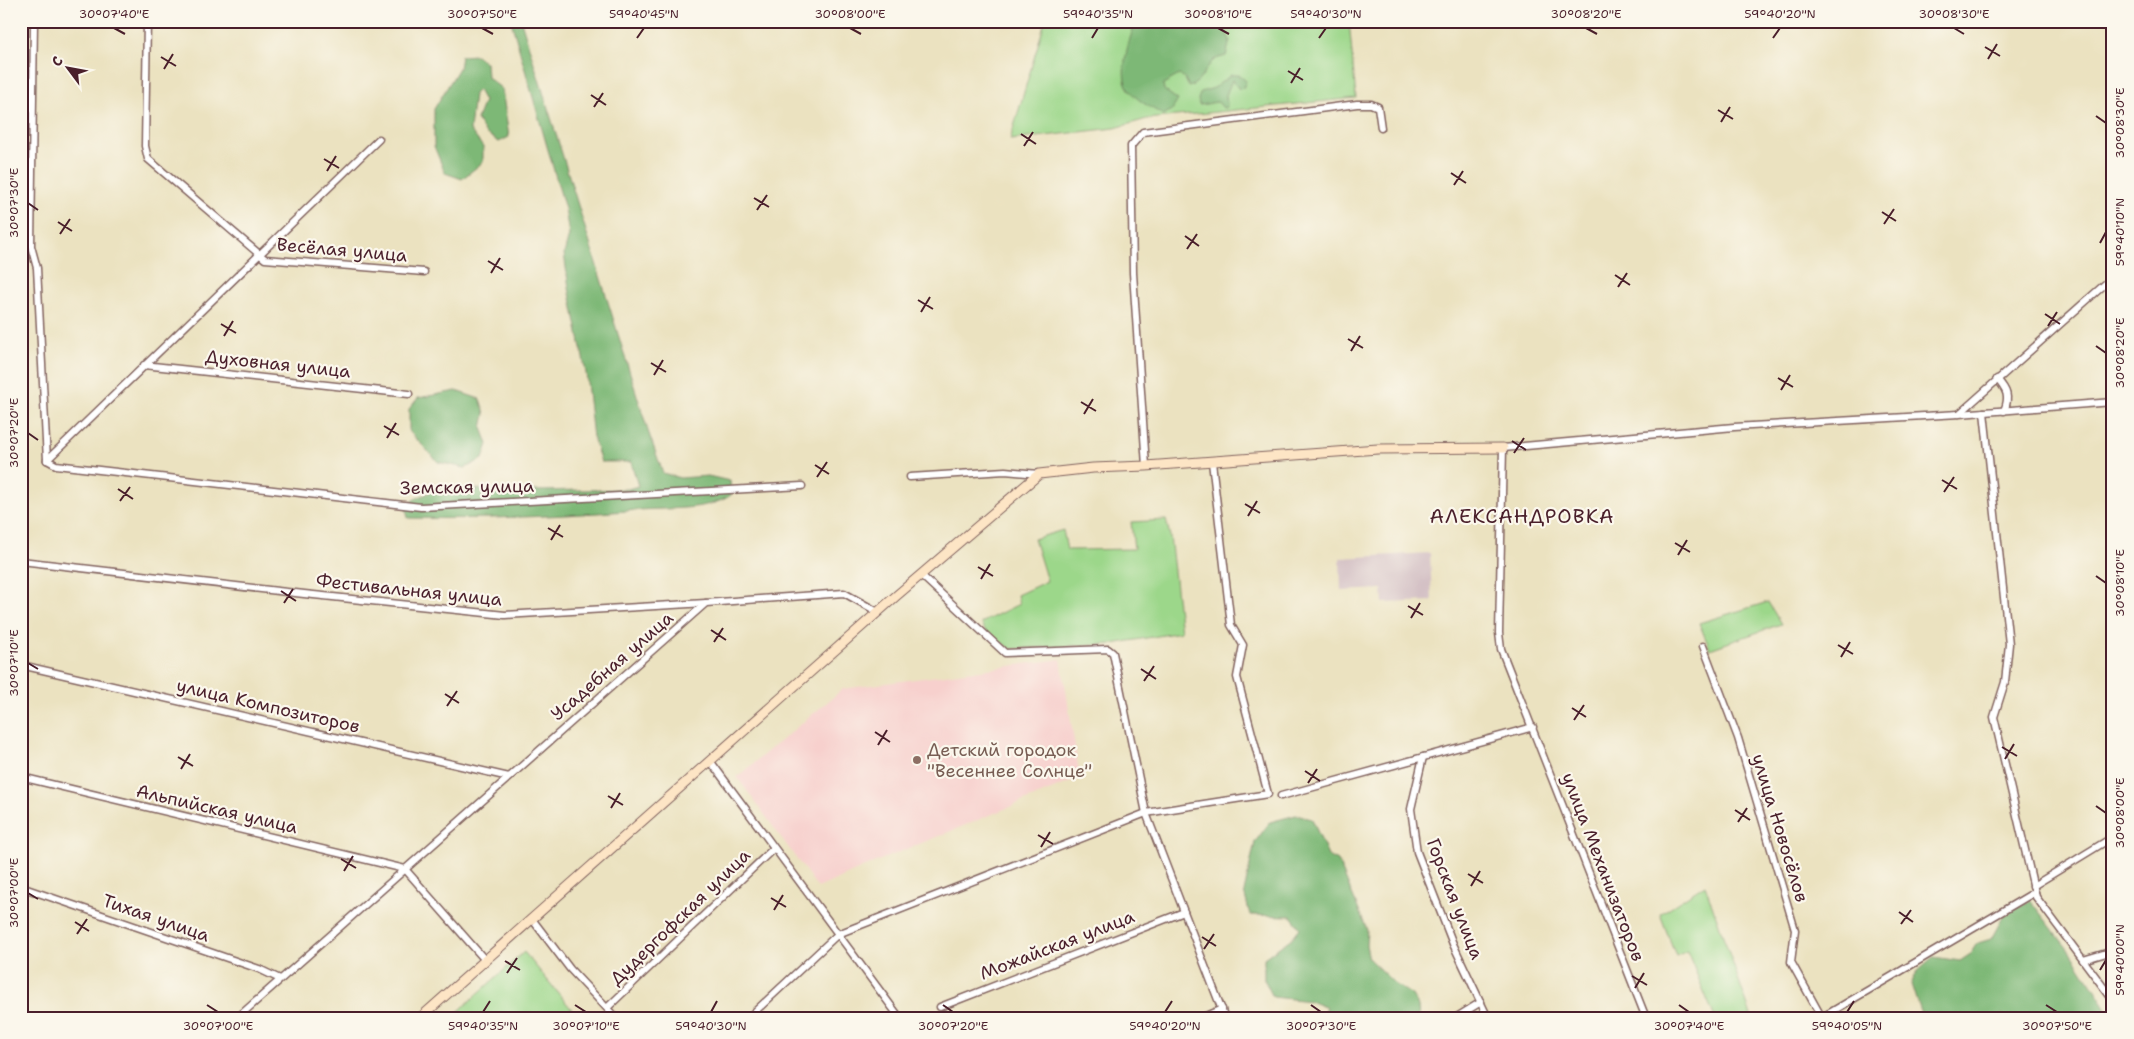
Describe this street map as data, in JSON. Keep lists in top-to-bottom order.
{
  "streets": {
    "street": [
      "Весёлая улица",
      "Духовная улица",
      "Земская улица",
      "Фестивальная улица",
      "Усадебная улица",
      "улица Композиторов",
      "Альпийская улица",
      "улица Новосёлов",
      "улица Механизаторов",
      "Горская улица",
      "Дудергофская улица",
      "Тихая улица",
      "Можайская улица"
    ]
  },
  "crossings": [
    ["Фестивальная улица", "Усадебная улица"],
    ["Усадебная улица", "улица Композиторов"],
    ["Усадебная улица", "Альпийская улица"],
    ["Усадебная улица", "Тихая улица"]
  ],
  "districts": ["АЛЕКСАНДРОВКА"],
  "places": ["Детский городок \"Весеннее Солнце\""],
  "north": "top left",
  "coordinates": [
    "30°07'40\"E",
    "30°07'50\"E",
    "59°40'45\"N",
    "30°08'00\"E",
    "59°40'35\"N",
    "30°08'10\"E",
    "59°40'30\"N",
    "30°08'20\"E",
    "59°40'20\"N",
    "30°08'30\"E",
    "30°07'30\"E",
    "59°40'10\"N",
    "30°07'20\"E",
    "30°07'10\"E",
    "30°07'00\"E",
    "59°40'00\"N",
    "59°40'05\"N"
  ]
}
